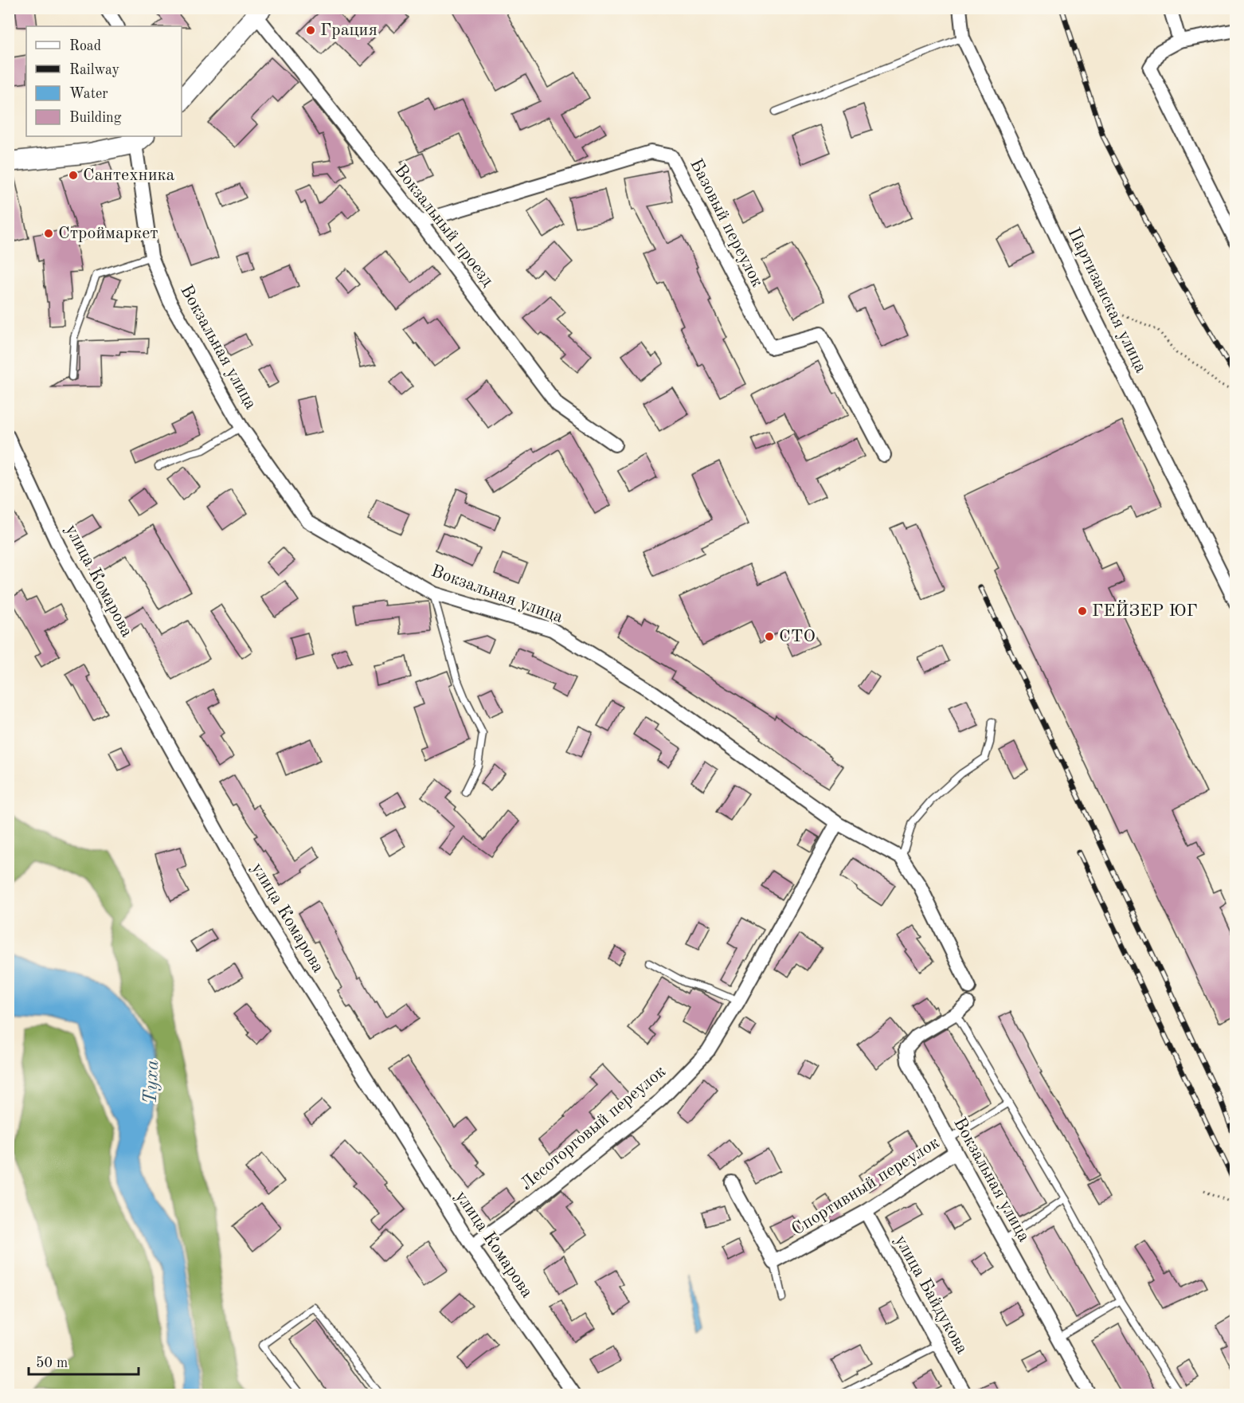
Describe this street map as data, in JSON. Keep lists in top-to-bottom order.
{
  "streets": {
    "street": [
      "Базовый переулок",
      "Вокзальный проезд",
      "Партизанская улица",
      "Вокзальная улица",
      "улица Комарова",
      "Лесоторговый переулок",
      "Спортивный переулок",
      "улица Байдукова"
    ]
  },
  "crossings": [
    ["Базовый переулок", "Вокзальный проезд"],
    ["Вокзальная улица", "Лесоторговый переулок"],
    ["Вокзальная улица", "Спортивный переулок"],
    ["улица Комарова", "Лесоторговый переулок"],
    ["Спортивный переулок", "улица Байдукова"]
  ],
  "water": ["Туха"],
  "places": [
    "Грация",
    "Сантехника",
    "Строймаркет",
    "ГЕЙЗЕР ЮГ",
    "СТО"
  ],
  "legend": [
    "Road",
    "Railway",
    "Water",
    "Building"
  ],
  "scale_bar": "50 m"
}
